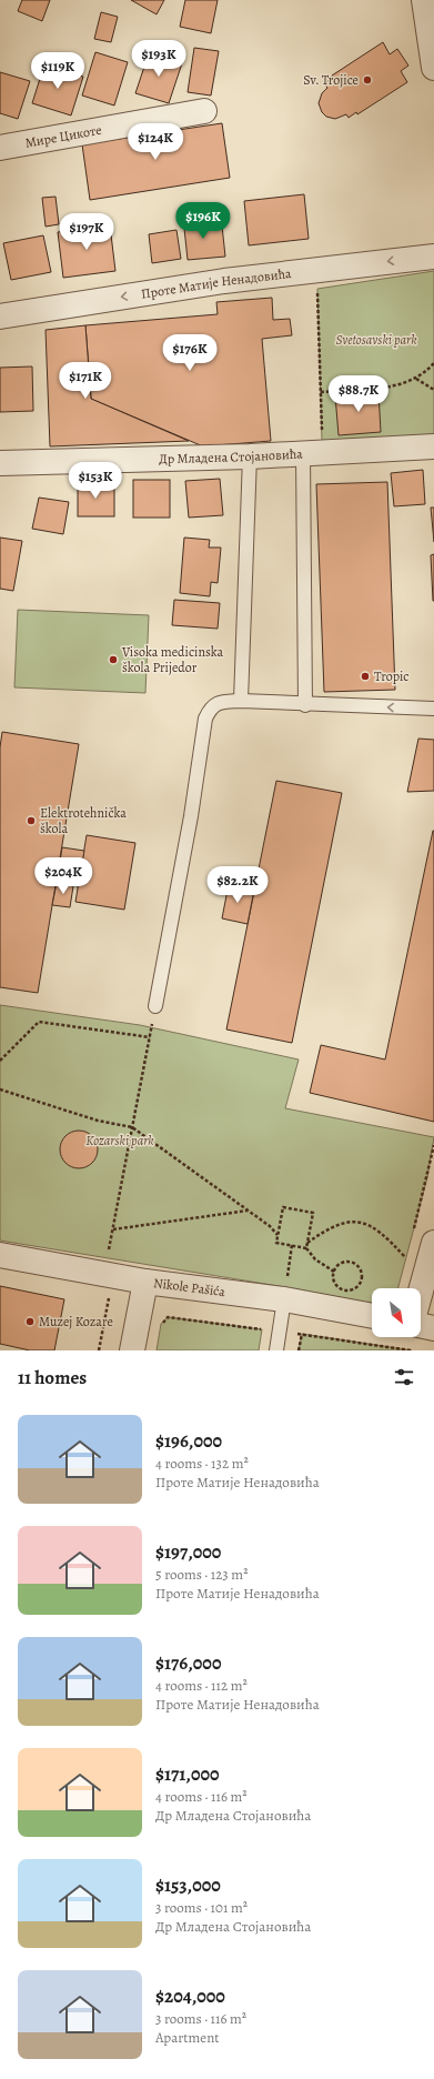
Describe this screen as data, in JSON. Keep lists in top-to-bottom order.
{
  "streets": {
    "street": [
      "Мире Цикоте",
      "Проте Матије Ненадовића",
      "Др Младена Стојановића",
      "Nikole Pašića"
    ]
  },
  "one_way": ["Проте Матије Ненадовића"],
  "parks": ["Svetosavski park", "Kozarski park"],
  "places": [
    "Sv. Trojice",
    "Visoka medicinska škola Prijedor",
    "Tropic",
    "Elektrotehnička škola",
    "Muzej Kozare"
  ],
  "north": "bottom right",
  "page": {
    "price": [
      "$193K",
      "$119K",
      "$124K",
      "$196K",
      "$197K",
      "$176K",
      "$171K",
      "$88.7K",
      "$153K",
      "$204K",
      "$82.2K"
    ],
    "heading": "11 homes",
    "list": [
      {
        "name": "$196,000",
        "note": "4 rooms · 132 m² · Проте Матије Ненадовића"
      },
      {
        "name": "$197,000",
        "note": "5 rooms · 123 m² · Проте Матије Ненадовића"
      },
      {
        "name": "$176,000",
        "note": "4 rooms · 112 m² · Проте Матије Ненадовића"
      },
      {
        "name": "$171,000",
        "note": "4 rooms · 116 m² · Др Младена Стојановића"
      },
      {
        "name": "$153,000",
        "note": "3 rooms · 101 m² · Др Младена Стојановића"
      },
      {
        "name": "$204,000",
        "note": "3 rooms · 116 m² · Apartment"
      }
    ]
  }
}
